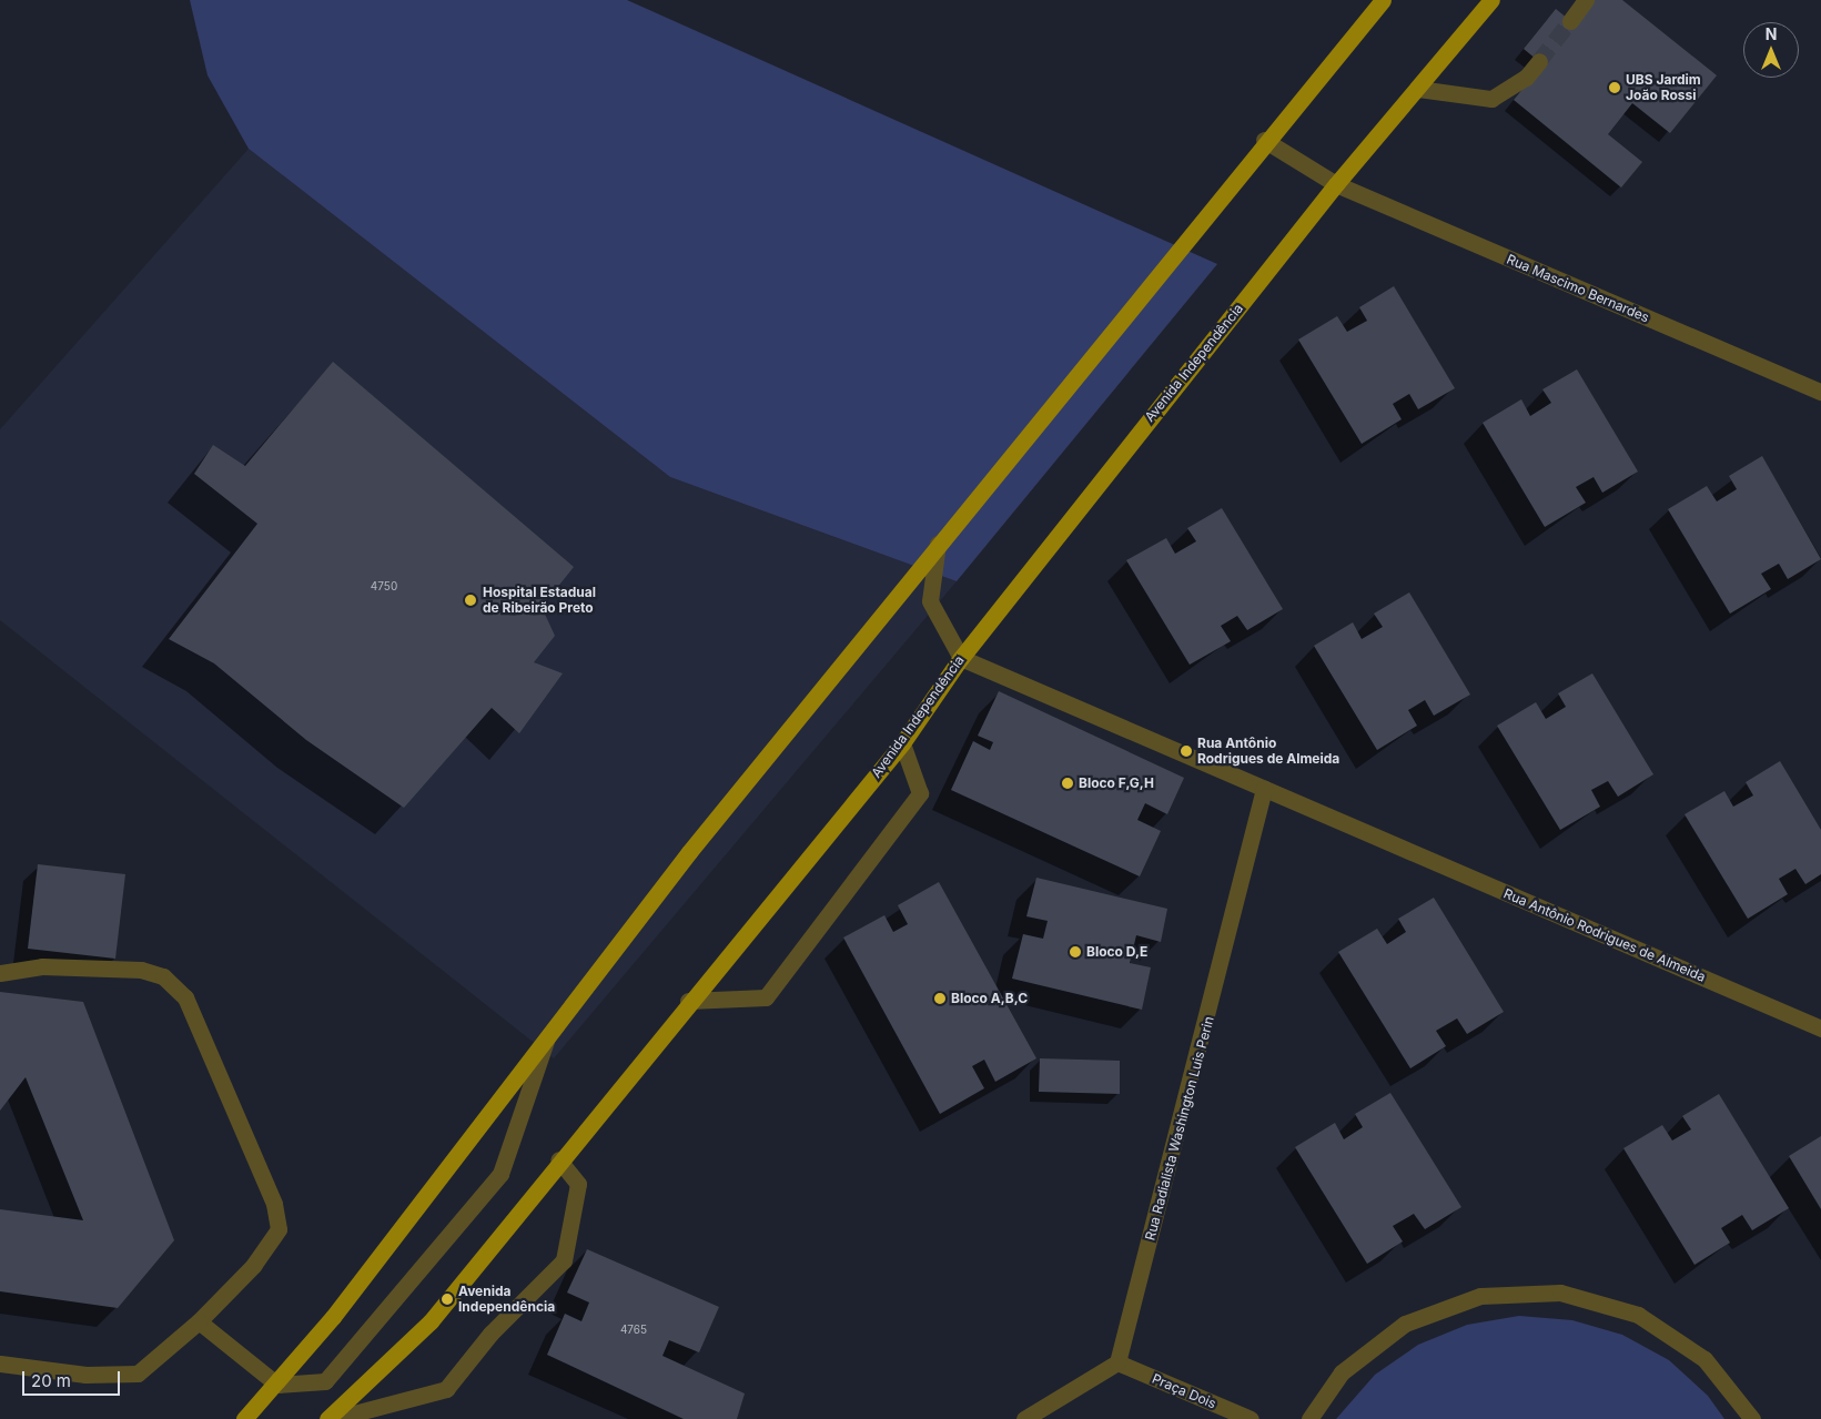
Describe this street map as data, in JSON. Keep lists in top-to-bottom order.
{
  "streets": {
    "main road": ["Avenida Independência"],
    "street": [
      "Rua Mascimo Bernardes",
      "Rua Antônio Rodrigues de Almeida",
      "Rua Radialista Washington Luis Perin",
      "Praça Dois"
    ]
  },
  "crossings": [
    ["Rua Mascimo Bernardes", "Avenida Independência"],
    ["Avenida Independência", "Rua Antônio Rodrigues de Almeida"],
    ["Rua Antônio Rodrigues de Almeida", "Rua Radialista Washington Luis Perin"],
    ["Rua Radialista Washington Luis Perin", "Praça Dois"]
  ],
  "places": [
    "UBS Jardim João Rossi",
    "Hospital Estadual de Ribeirão Preto",
    "Rua Antônio Rodrigues de Almeida",
    "Bloco F,G,H",
    "Bloco D,E",
    "Bloco A,B,C",
    "Avenida Independência"
  ],
  "house_numbers": ["4750", "4765"],
  "scale_bar": "20 m",
  "north": "top"
}
